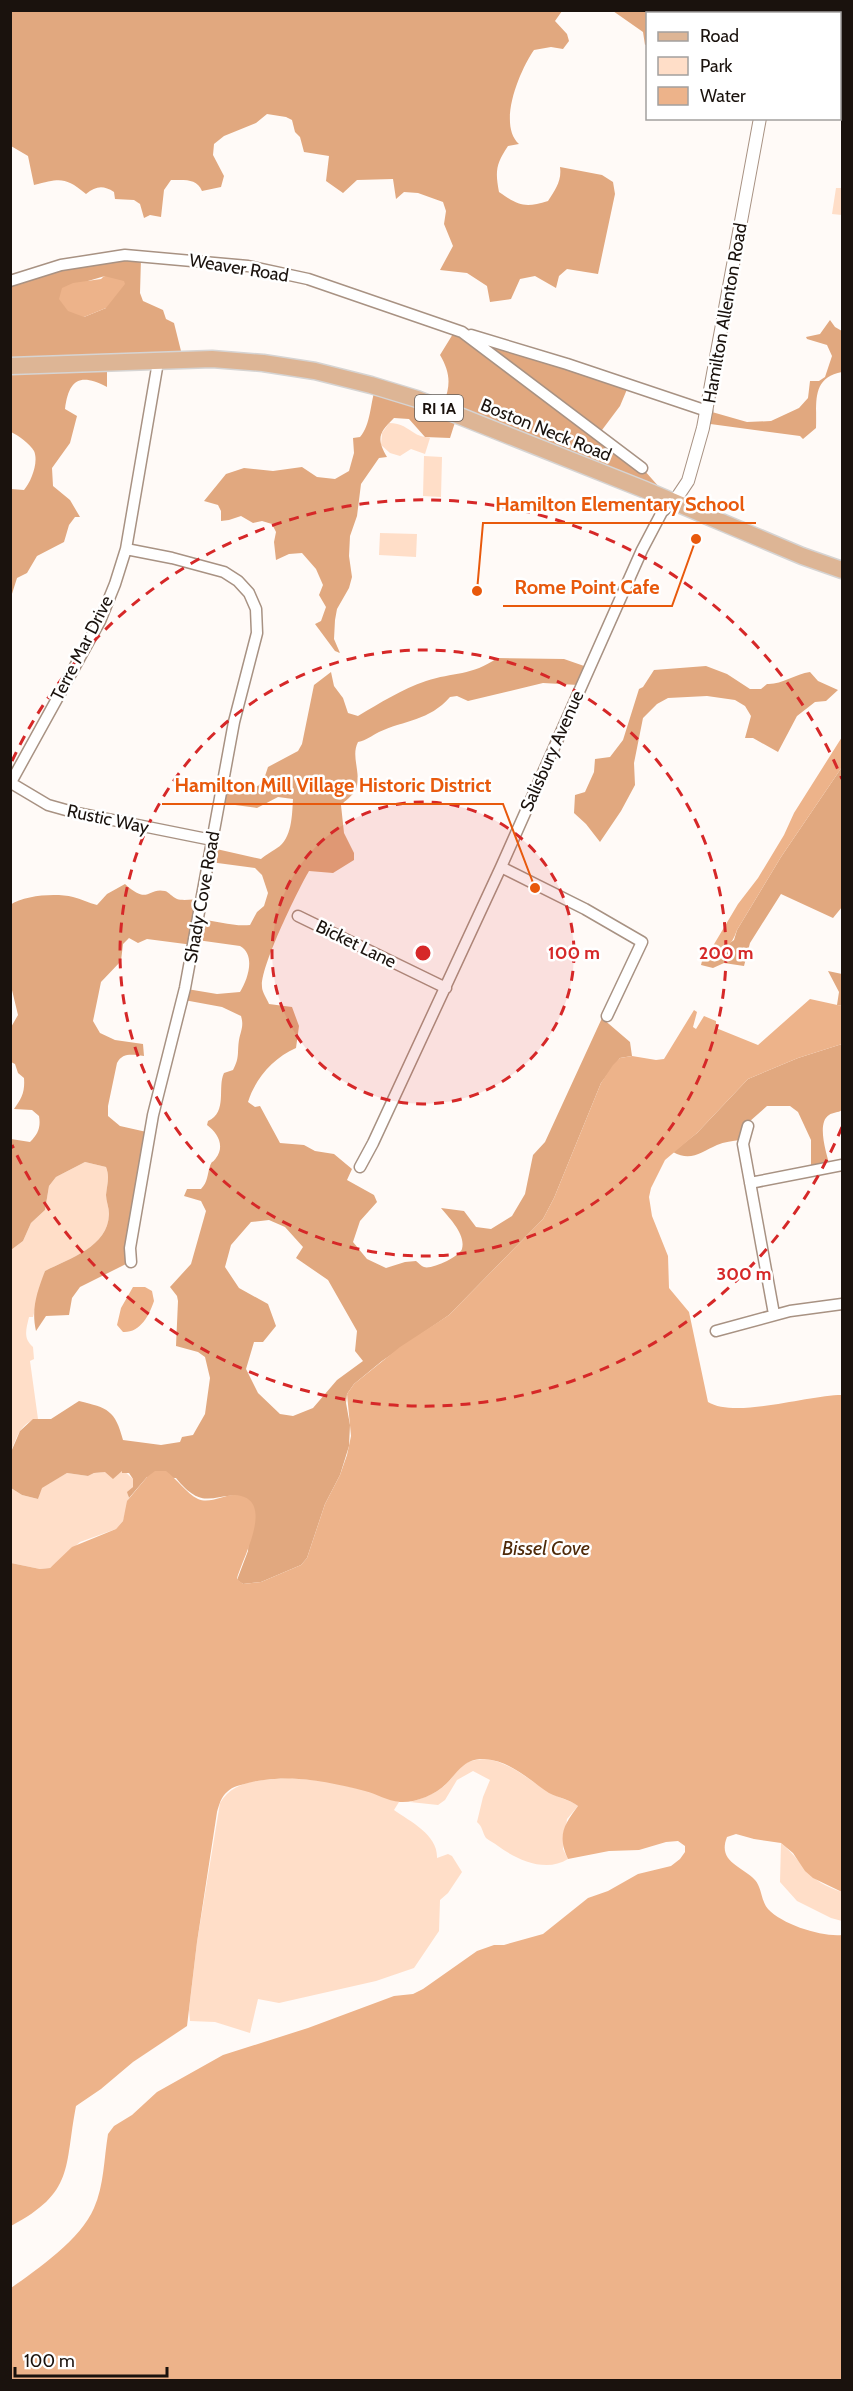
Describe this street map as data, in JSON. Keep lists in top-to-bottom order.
{
  "streets": {
    "main road": ["RI 1A", "Boston Neck Road"],
    "street": [
      "Weaver Road",
      "Hamilton Allenton Road",
      "Terre Mar Drive",
      "Salisbury Avenue",
      "Rustic Way",
      "Shady Cove Road",
      "Bicket Lane"
    ]
  },
  "crossings": [
    ["Weaver Road", "Hamilton Allenton Road"],
    ["Hamilton Allenton Road", "Boston Neck Road"],
    ["Hamilton Allenton Road", "Salisbury Avenue"],
    ["Boston Neck Road", "Terre Mar Drive"],
    ["Boston Neck Road", "Salisbury Avenue"],
    ["Terre Mar Drive", "Rustic Way"],
    ["Terre Mar Drive", "Shady Cove Road"],
    ["Salisbury Avenue", "Bicket Lane"],
    ["Rustic Way", "Shady Cove Road"]
  ],
  "water": ["Bissel Cove"],
  "places": ["Rome Point Cafe", "Hamilton Elementary School", "Hamilton Mill Village Historic District"],
  "legend": ["Road", "Park", "Water"],
  "scale_bar": "100 m",
  "rings": ["100 m", "200 m", "300 m"]
}
